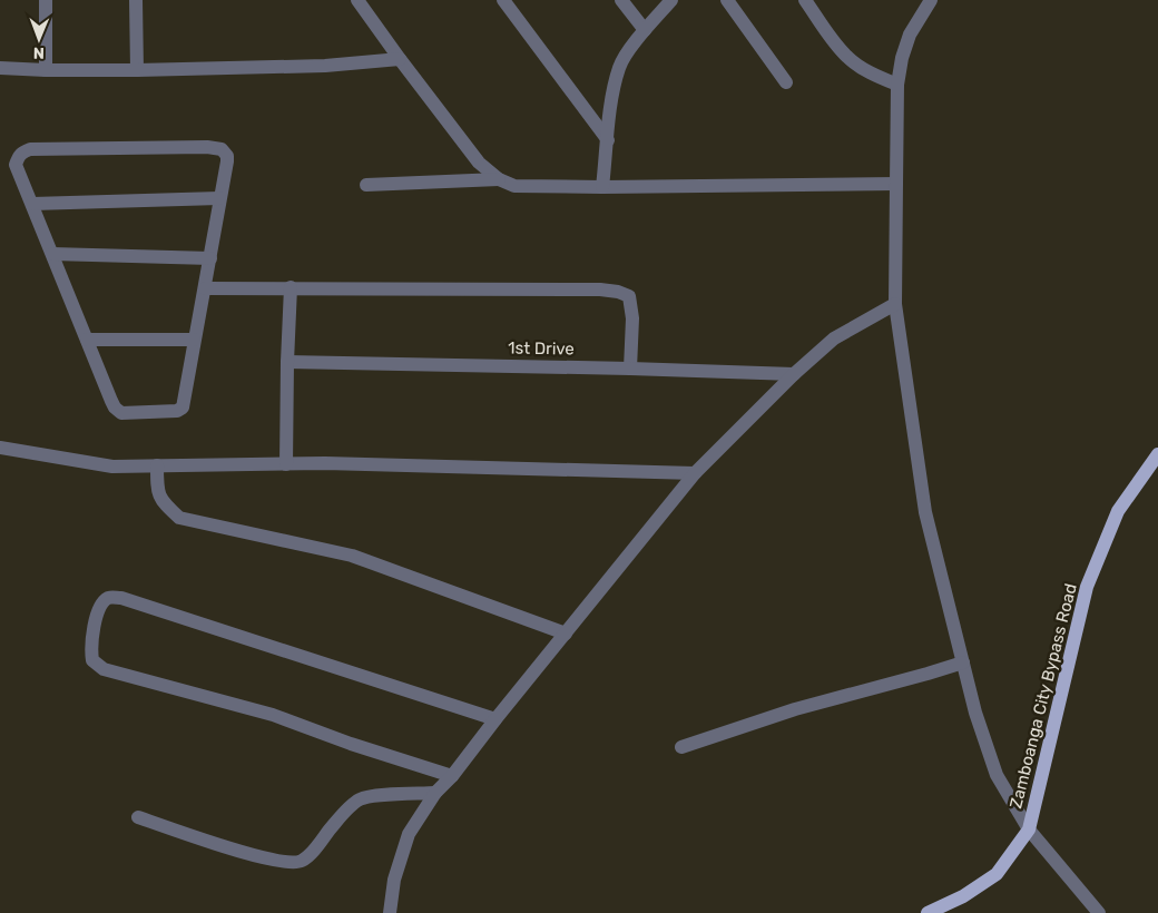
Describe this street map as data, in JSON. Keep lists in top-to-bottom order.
{
  "streets": {
    "main road": ["Zamboanga City Bypass Road"],
    "street": ["1st Drive"]
  },
  "north": "bottom"
}
